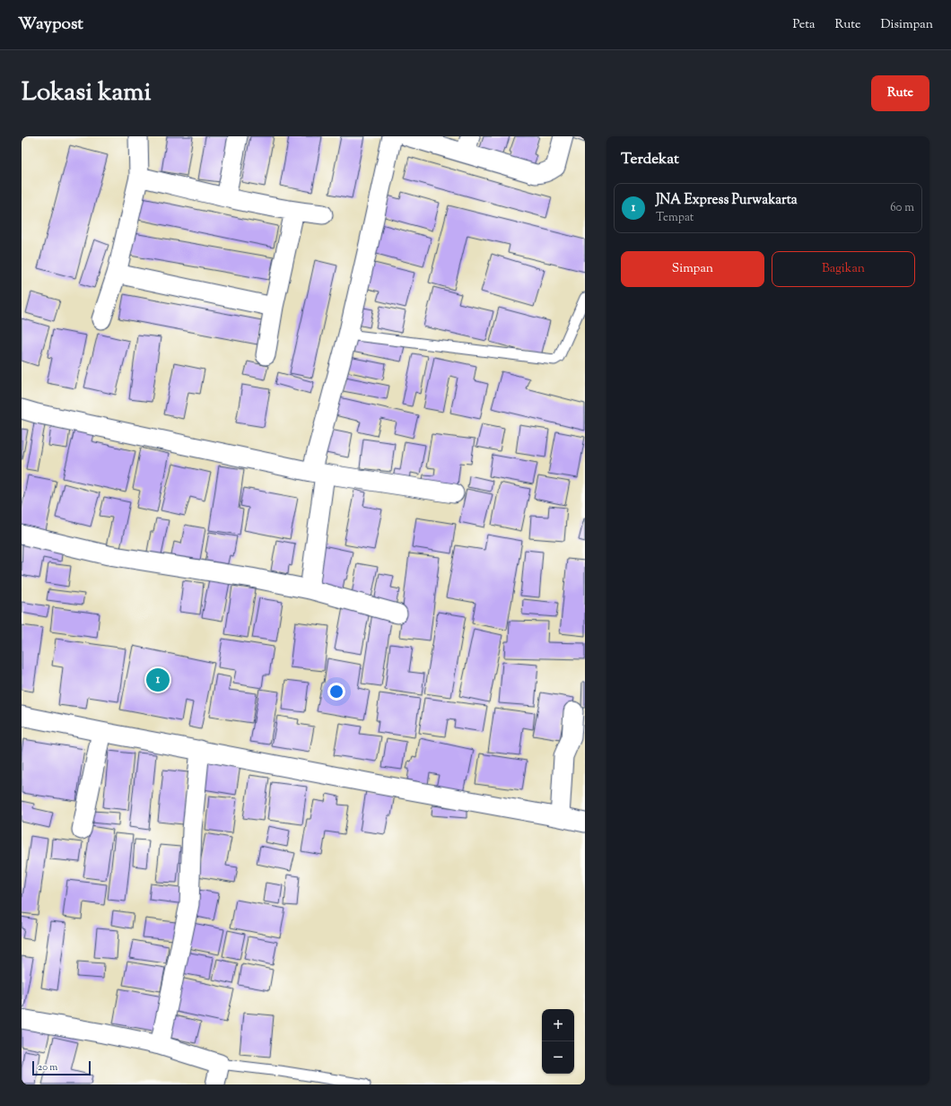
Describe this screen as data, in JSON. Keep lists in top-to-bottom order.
{
  "scale_bar": "20 m",
  "page": {
    "header": "Waypost",
    "nav": ["Peta", "Rute", "Disimpan"],
    "title": "Lokasi kami",
    "buttons": [
      "Rute",
      ["Simpan", "Bagikan"]
    ],
    "heading": "Terdekat",
    "list": [
      {
        "mark": "1",
        "name": "JNA Express Purwakarta",
        "note": "Tempat",
        "value": "60 m"
      }
    ],
    "pins": "1",
    "map_buttons": ["+", "−"],
    "scale": "20 m"
  }
}
